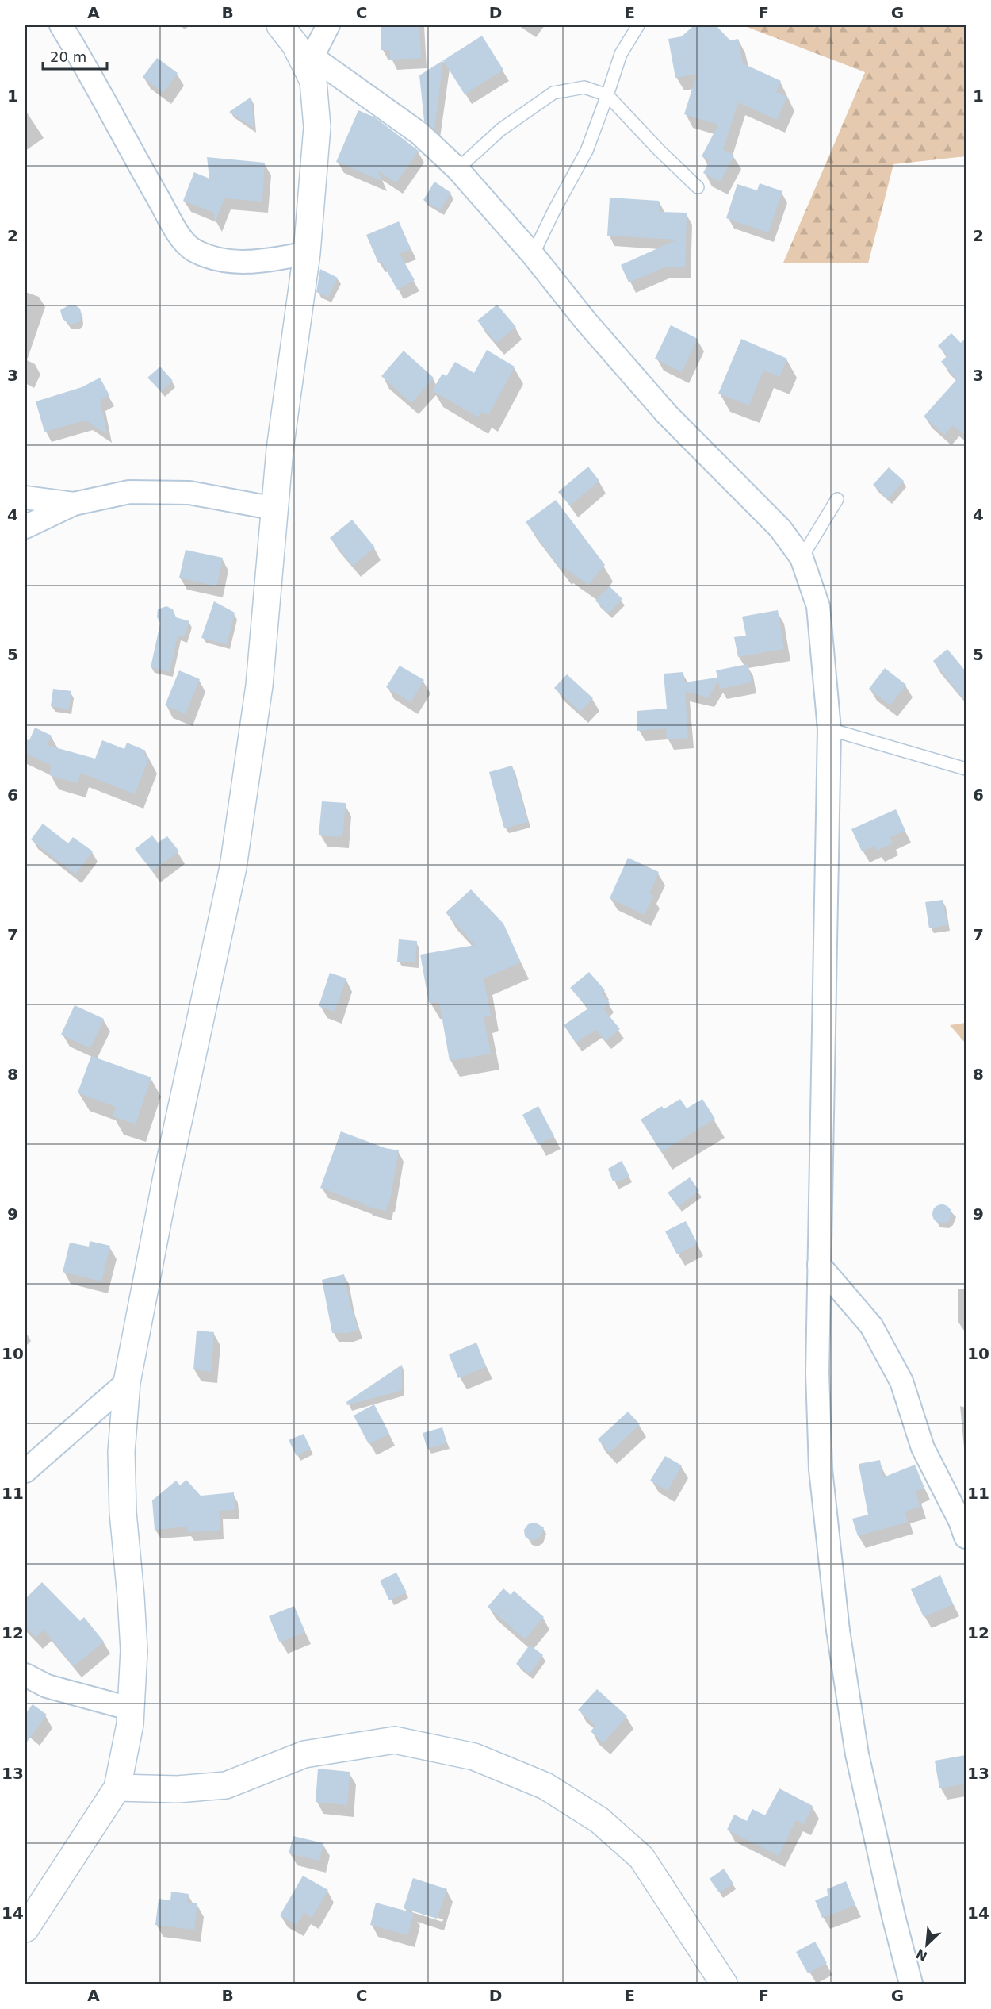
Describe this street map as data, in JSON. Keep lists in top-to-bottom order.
{
  "scale_bar": "20 m",
  "north": "bottom left",
  "grid": {
    "columns": [
      "A",
      "B",
      "C",
      "D",
      "E",
      "F",
      "G"
    ],
    "rows": [
      "1",
      "2",
      "3",
      "4",
      "5",
      "6",
      "7",
      "8",
      "9",
      "10",
      "11",
      "12",
      "13",
      "14"
    ]
  }
}
